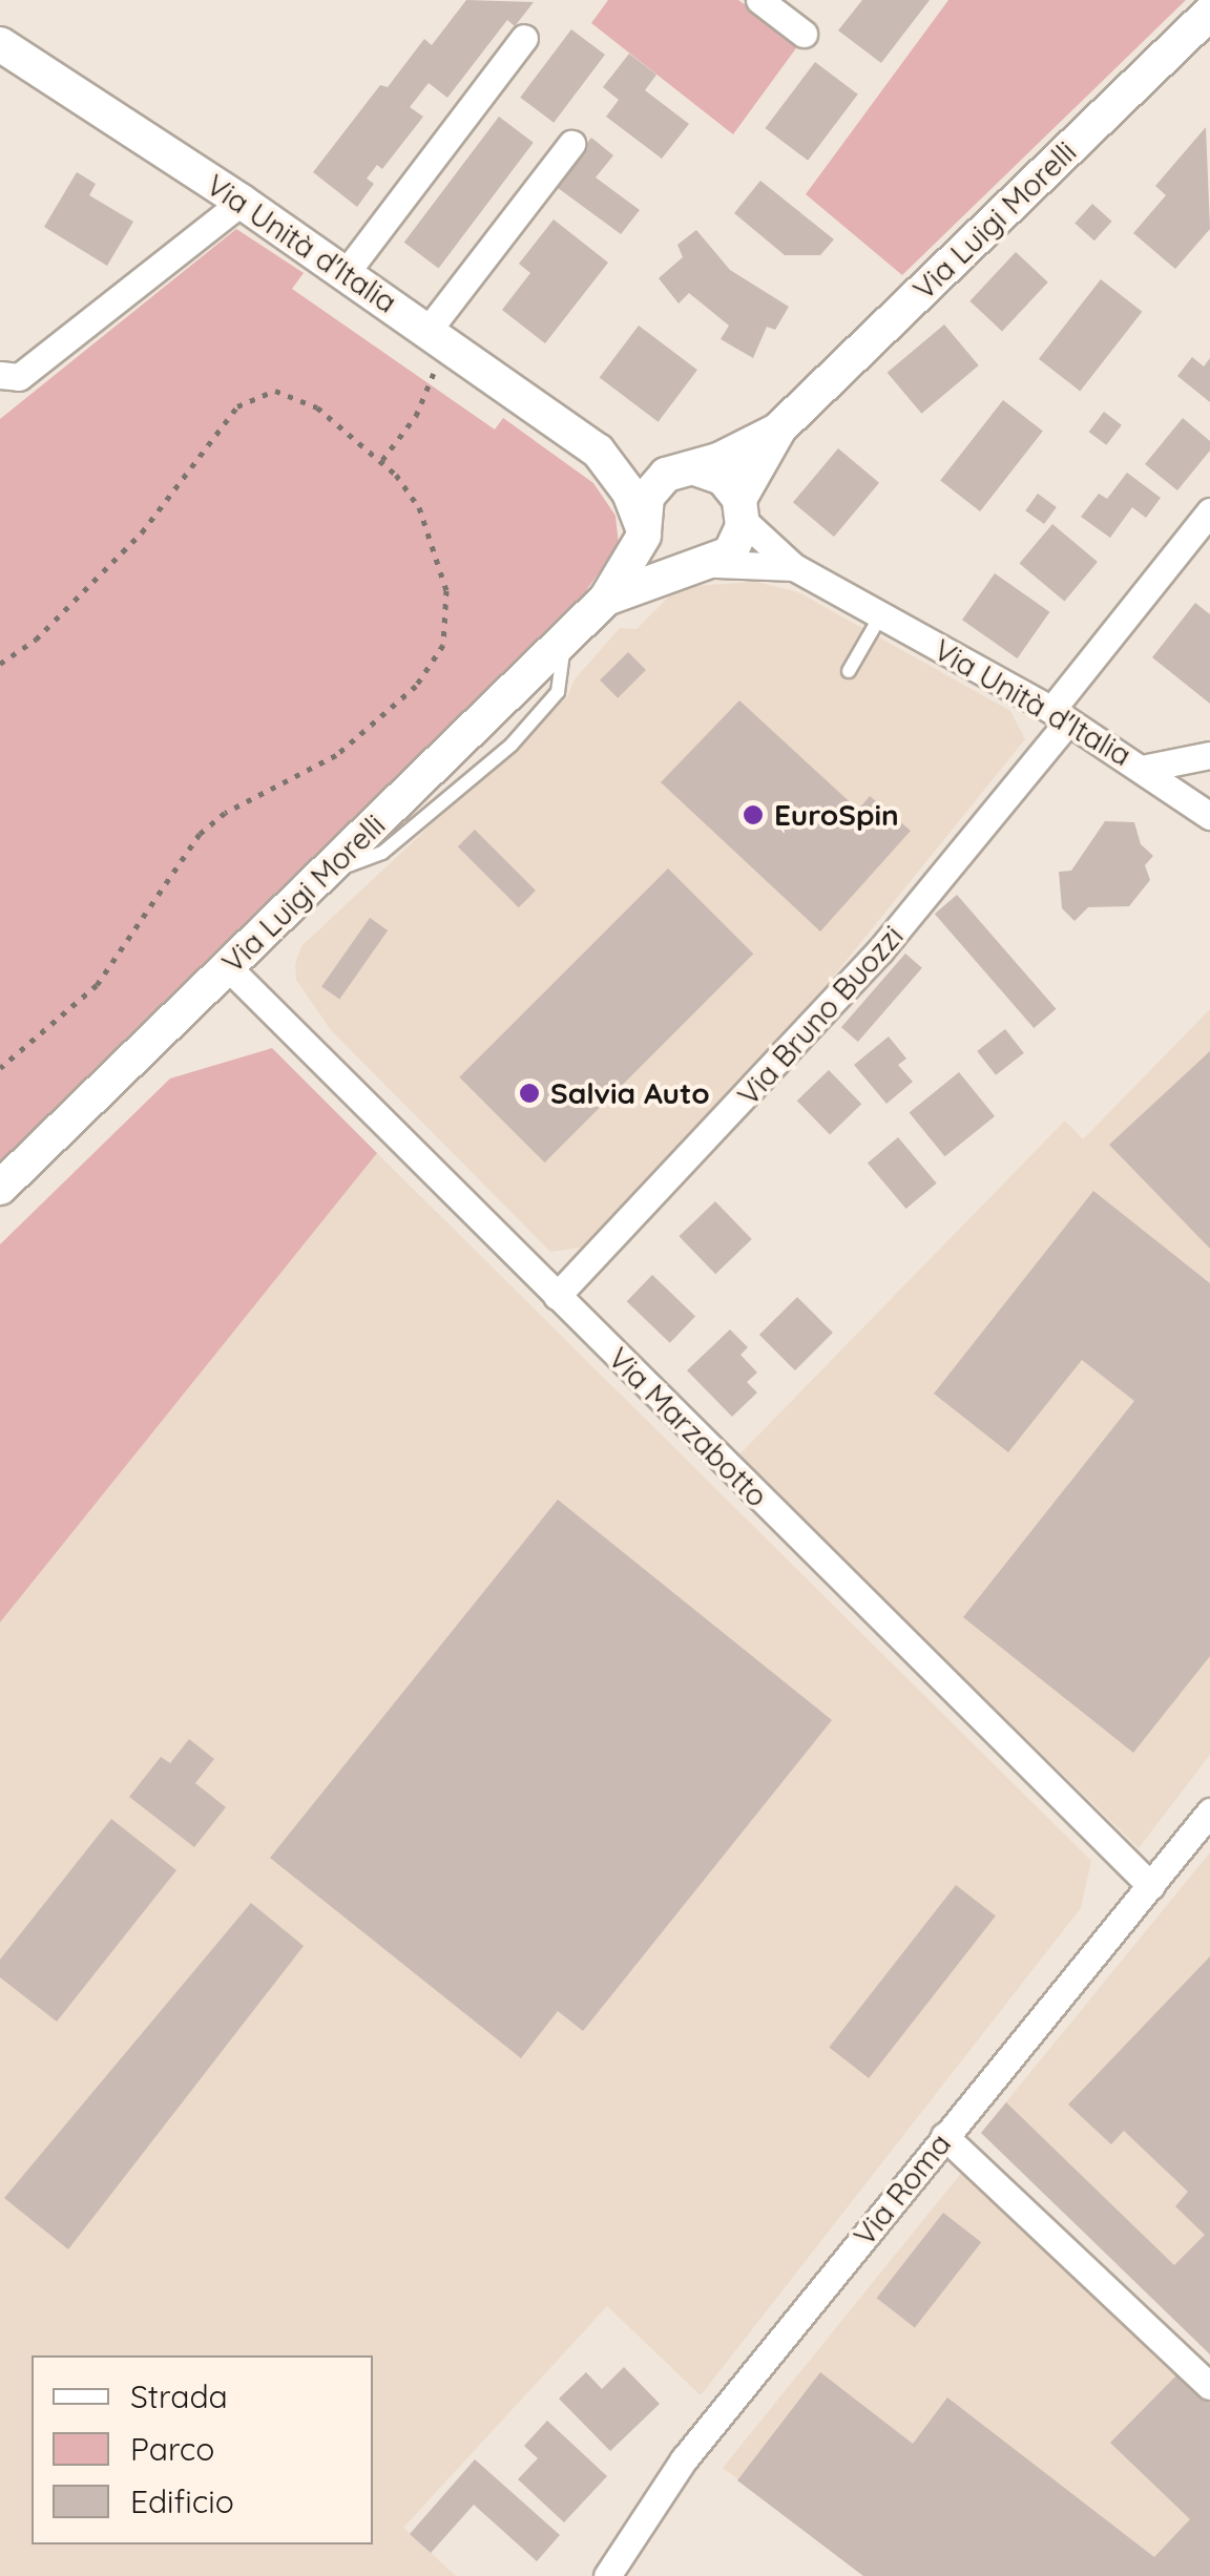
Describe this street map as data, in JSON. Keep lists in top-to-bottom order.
{
  "streets": {
    "street": [
      "Via Luigi Morelli",
      "Via Unità d'Italia",
      "Via Bruno Buozzi",
      "Via Marzabotto",
      "Via Roma"
    ]
  },
  "crossings": [
    ["Via Luigi Morelli", "Via Unità d'Italia"],
    ["Via Luigi Morelli", "Via Marzabotto"],
    ["Via Unità d'Italia", "Via Bruno Buozzi"],
    ["Via Bruno Buozzi", "Via Marzabotto"],
    ["Via Marzabotto", "Via Roma"]
  ],
  "places": ["EuroSpin", "Salvia Auto"],
  "legend": ["Strada", "Parco", "Edificio"]
}
